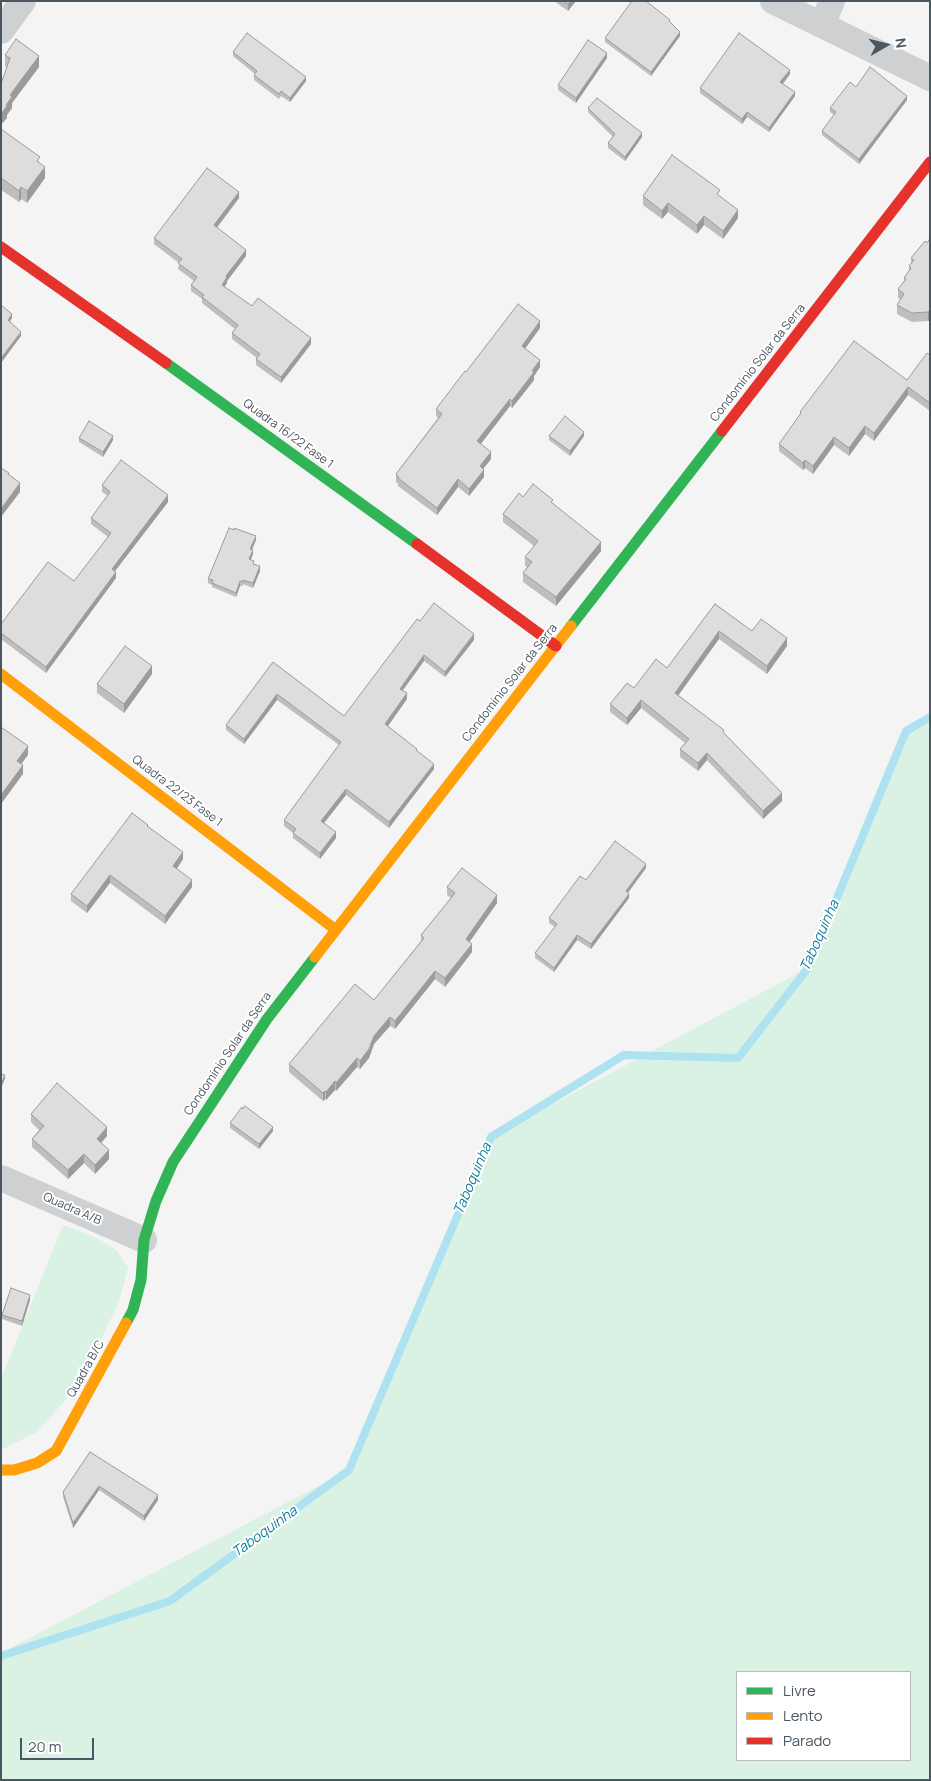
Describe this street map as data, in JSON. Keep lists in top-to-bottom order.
{
  "streets": {
    "street": [
      "Condomínio Solar da Serra",
      "Quadra 16/22 Fase 1",
      "Quadra 22/23 Fase 1",
      "Quadra A/B",
      "Quadra B/C"
    ]
  },
  "crossings": [
    ["Condomínio Solar da Serra", "Quadra 16/22 Fase 1"],
    ["Condomínio Solar da Serra", "Quadra 22/23 Fase 1"],
    ["Condomínio Solar da Serra", "Quadra A/B"],
    ["Condomínio Solar da Serra", "Quadra B/C"],
    ["Quadra A/B", "Quadra B/C"]
  ],
  "water": ["Taboquinha"],
  "legend": ["Livre", "Lento", "Parado"],
  "scale_bar": "20 m",
  "north": "right"
}
